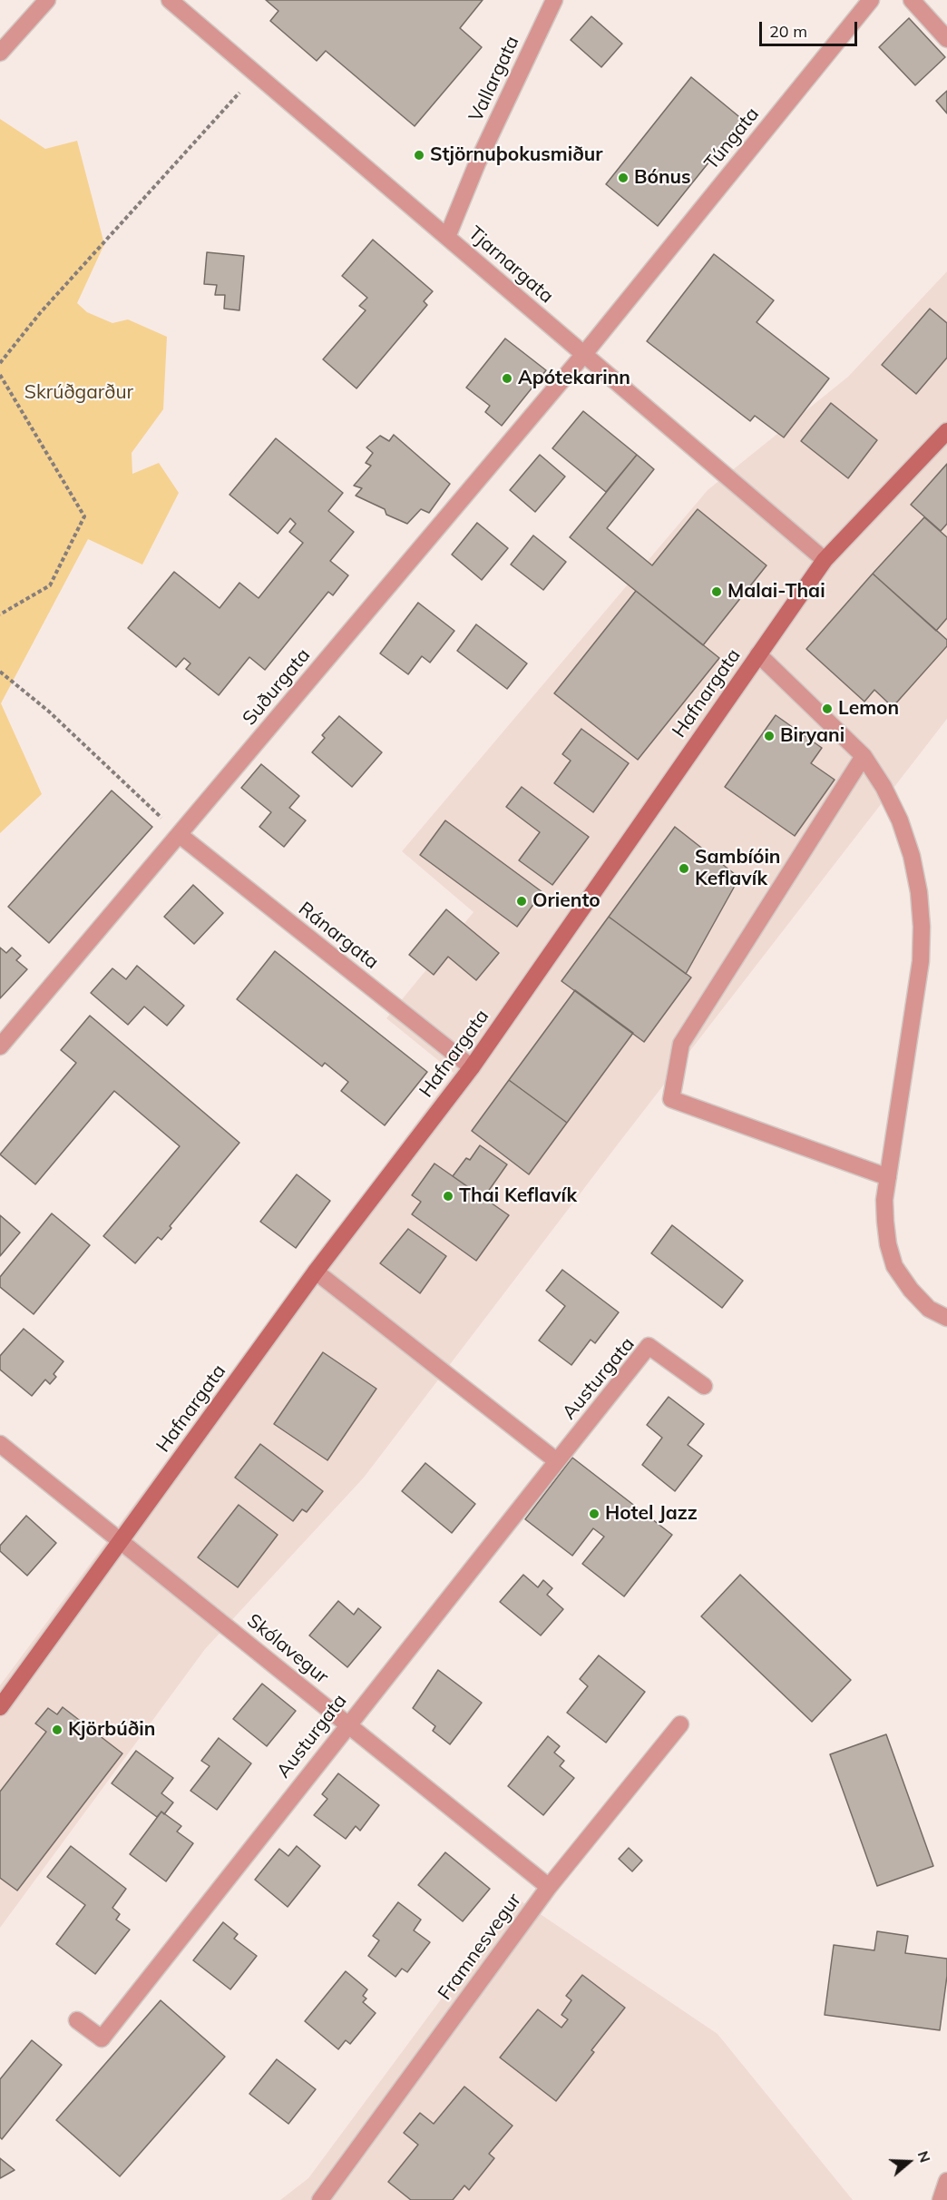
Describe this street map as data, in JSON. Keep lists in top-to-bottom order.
{
  "streets": {
    "street": [
      "Vallargata",
      "Túngata",
      "Tjarnargata",
      "Suðurgata",
      "Hafnargata",
      "Ránargata",
      "Austurgata",
      "Skólavegur",
      "Framnesvegur"
    ]
  },
  "crossings": [
    ["Vallargata", "Tjarnargata"],
    ["Túngata", "Tjarnargata"],
    ["Túngata", "Suðurgata"],
    ["Tjarnargata", "Suðurgata"],
    ["Tjarnargata", "Hafnargata"],
    ["Suðurgata", "Ránargata"],
    ["Hafnargata", "Ránargata"],
    ["Hafnargata", "Skólavegur"],
    ["Austurgata", "Skólavegur"],
    ["Skólavegur", "Framnesvegur"]
  ],
  "parks": ["Skrúðgarður"],
  "places": [
    "Stjörnuþokusmiður",
    "Bónus",
    "Apótekarinn",
    "Malai-Thai",
    "Lemon",
    "Biryani",
    "Sambíóin Keflavík",
    "Oriento",
    "Thai Keflavík",
    "Hotel Jazz",
    "Kjörbúðin"
  ],
  "scale_bar": "20 m",
  "north": "right"
}
